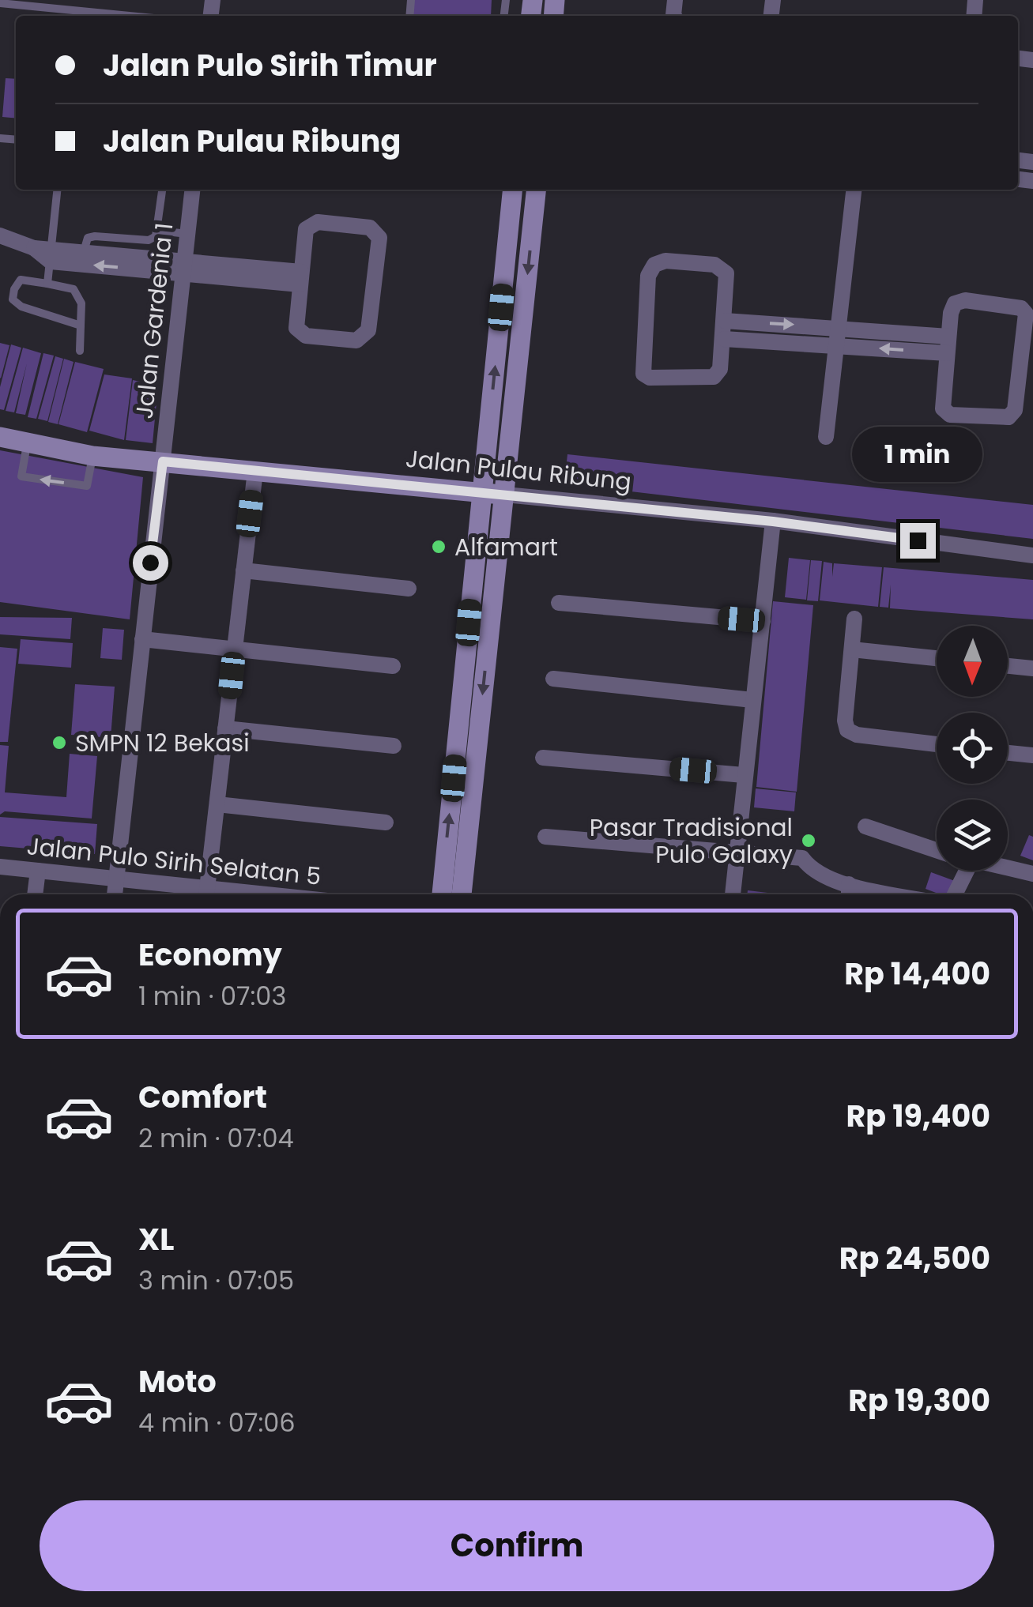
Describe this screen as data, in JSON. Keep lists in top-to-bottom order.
{
  "streets": {
    "main road": ["Jalan Pulau Ribung"],
    "street": ["Jalan Gardenia 1", "Jalan Pulo Sirih Selatan 5"]
  },
  "crossings": [
    ["Jalan Gardenia 1", "Jalan Pulau Ribung"],
    ["Jalan Gardenia 1", "Jalan Pulo Sirih Selatan 5"]
  ],
  "places": ["Alfamart", "SMPN 12 Bekasi", "Pasar Tradisional Pulo Galaxy"],
  "north": "bottom",
  "page": {
    "banner": ["Jalan Pulo Sirih Timur", "Jalan Pulau Ribung"],
    "bubble": "1 min",
    "list": [
      {
        "name": "Economy",
        "note": "1 min · 07:03",
        "value": "Rp 14,400"
      },
      {
        "name": "Comfort",
        "note": "2 min · 07:04",
        "value": "Rp 19,400"
      },
      {
        "name": "XL",
        "note": "3 min · 07:05",
        "value": "Rp 24,500"
      },
      {
        "name": "Moto",
        "note": "4 min · 07:06",
        "value": "Rp 19,300"
      }
    ],
    "buttons": "Confirm"
  }
}
